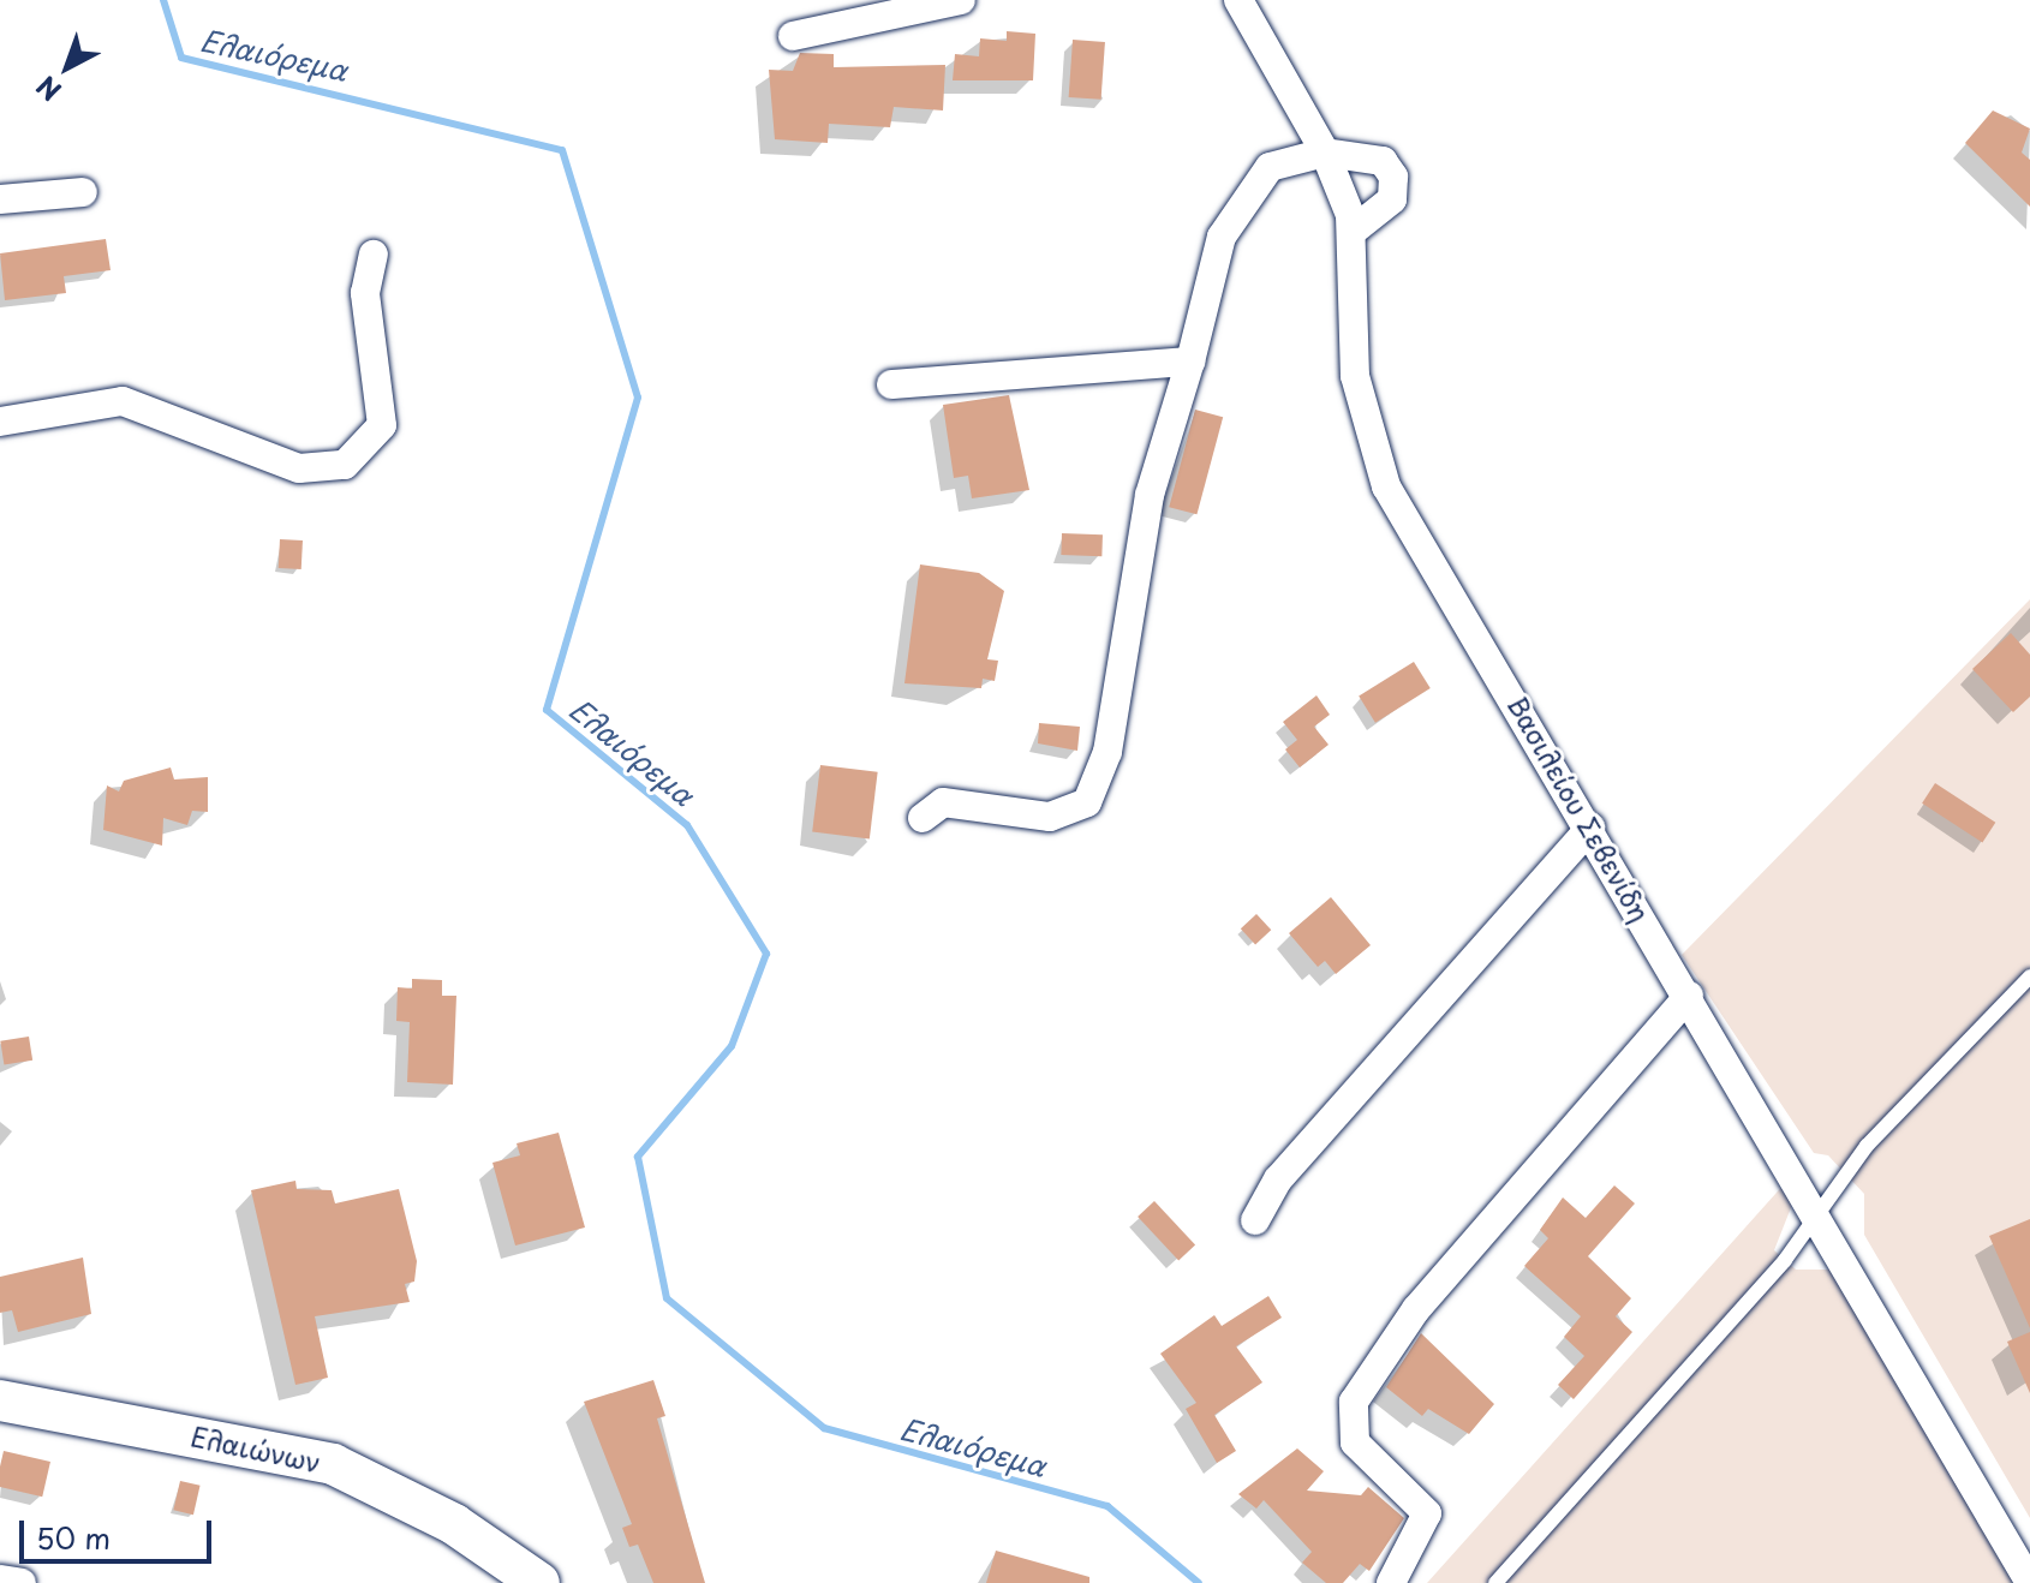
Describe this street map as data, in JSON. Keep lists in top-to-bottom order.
{
  "streets": {
    "street": ["Βασιλείου Σεβενίδη", "Ελαιώνων"]
  },
  "water": ["Ελαιόρεμα"],
  "scale_bar": "50 m",
  "north": "bottom left"
}
